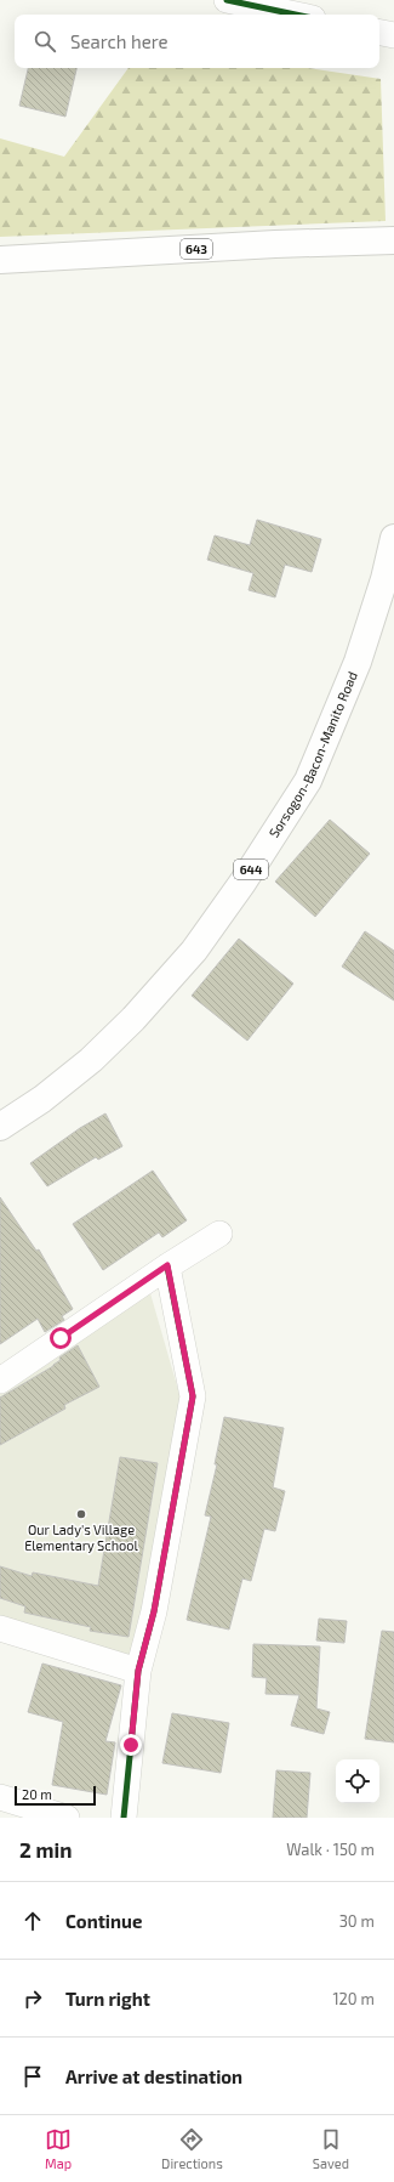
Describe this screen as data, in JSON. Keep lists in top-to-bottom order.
{
  "streets": {
    "main road": ["643", "Sorsogon-Bacon-Manito Road", "644"]
  },
  "places": ["Our Lady's Village Elementary School"],
  "scale_bar": "20 m",
  "page": {
    "search": "Search here",
    "scale": "20 m",
    "heading": ["2 min", "Walk · 150 m"],
    "list": [
      ["Continue", "30 m"],
      ["Turn right", "120 m"],
      "Arrive at destination"
    ],
    "nav": ["Map", "Directions", "Saved"]
  }
}
